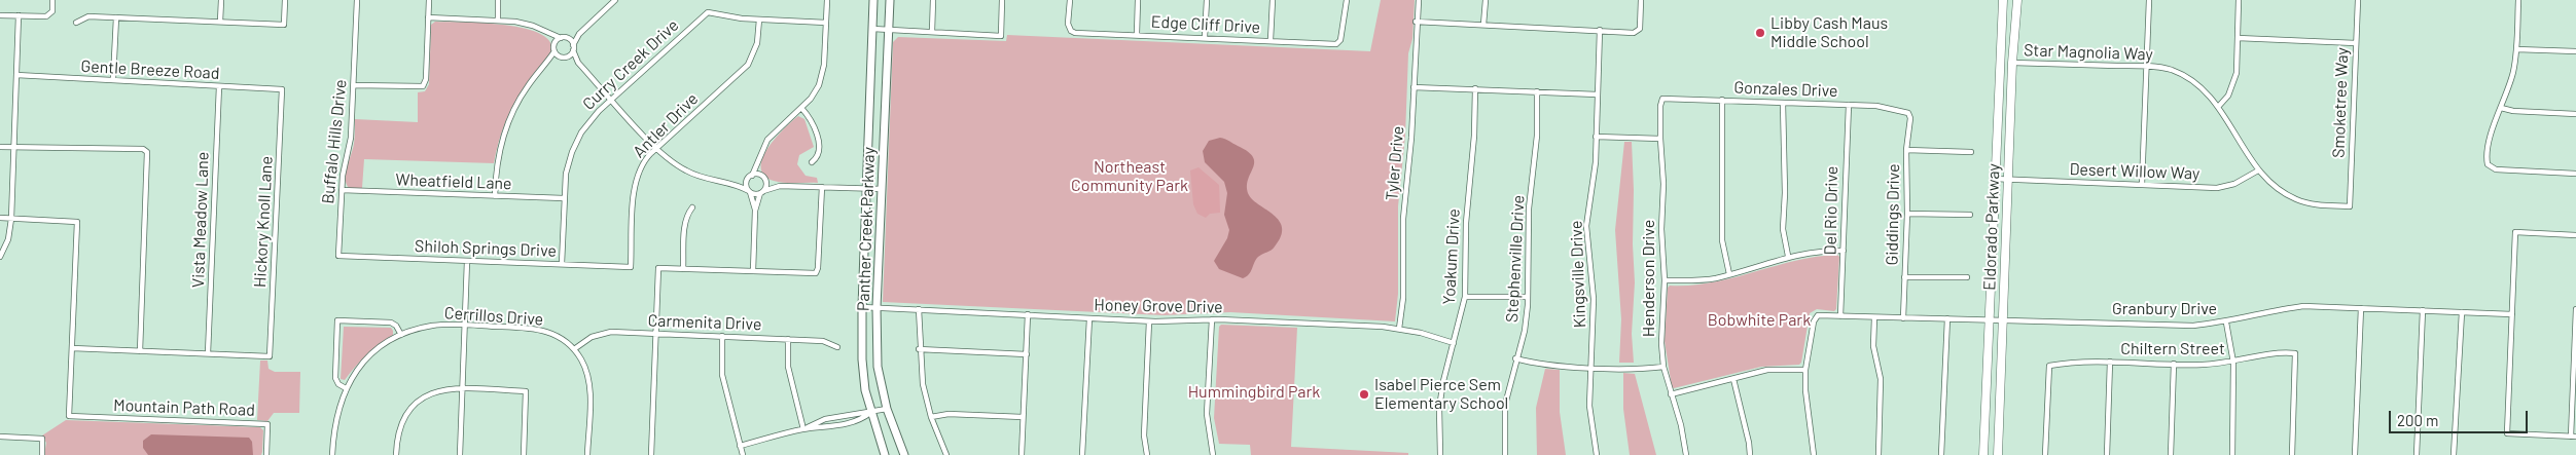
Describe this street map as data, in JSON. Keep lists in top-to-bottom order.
{
  "streets": {
    "main road": ["Eldorado Parkway", "Panther Creek Parkway"],
    "street": [
      "Edge Cliff Drive",
      "Star Magnolia Way",
      "Curry Creek Drive",
      "Gentle Breeze Road",
      "Gonzales Drive",
      "Smoketree Way",
      "Antler Drive",
      "Buffalo Hills Drive",
      "Tyler Drive",
      "Desert Willow Way",
      "Wheatfield Lane",
      "Del Rio Drive",
      "Giddings Drive",
      "Vista Meadow Lane",
      "Hickory Knoll Lane",
      "Shiloh Springs Drive",
      "Yoakum Drive",
      "Stephenville Drive",
      "Kingsville Drive",
      "Henderson Drive",
      "Honey Grove Drive",
      "Granbury Drive",
      "Cerrillos Drive",
      "Carmenita Drive",
      "Chiltern Street",
      "Mountain Path Road"
    ]
  },
  "crossings": [
    ["Star Magnolia Way", "Smoketree Way"],
    ["Star Magnolia Way", "Desert Willow Way"],
    ["Star Magnolia Way", "Eldorado Parkway"],
    ["Curry Creek Drive", "Antler Drive"],
    ["Curry Creek Drive", "Wheatfield Lane"],
    ["Curry Creek Drive", "Shiloh Springs Drive"],
    ["Gentle Breeze Road", "Vista Meadow Lane"],
    ["Gentle Breeze Road", "Hickory Knoll Lane"],
    ["Gonzales Drive", "Del Rio Drive"],
    ["Gonzales Drive", "Giddings Drive"],
    ["Gonzales Drive", "Henderson Drive"],
    ["Antler Drive", "Shiloh Springs Drive"],
    ["Buffalo Hills Drive", "Wheatfield Lane"],
    ["Buffalo Hills Drive", "Shiloh Springs Drive"],
    ["Tyler Drive", "Honey Grove Drive"],
    ["Desert Willow Way", "Eldorado Parkway"],
    ["Del Rio Drive", "Granbury Drive"],
    ["Giddings Drive", "Granbury Drive"],
    ["Vista Meadow Lane", "Hickory Knoll Lane"],
    ["Eldorado Parkway", "Granbury Drive"],
    ["Panther Creek Parkway", "Honey Grove Drive"],
    ["Yoakum Drive", "Honey Grove Drive"],
    ["Cerrillos Drive", "Carmenita Drive"]
  ],
  "parks": ["Northeast Community Park", "Bobwhite Park", "Hummingbird Park"],
  "places": ["Libby Cash Maus Middle School", "Isabel Pierce Sem Elementary School"],
  "scale_bar": "200 m"
}
